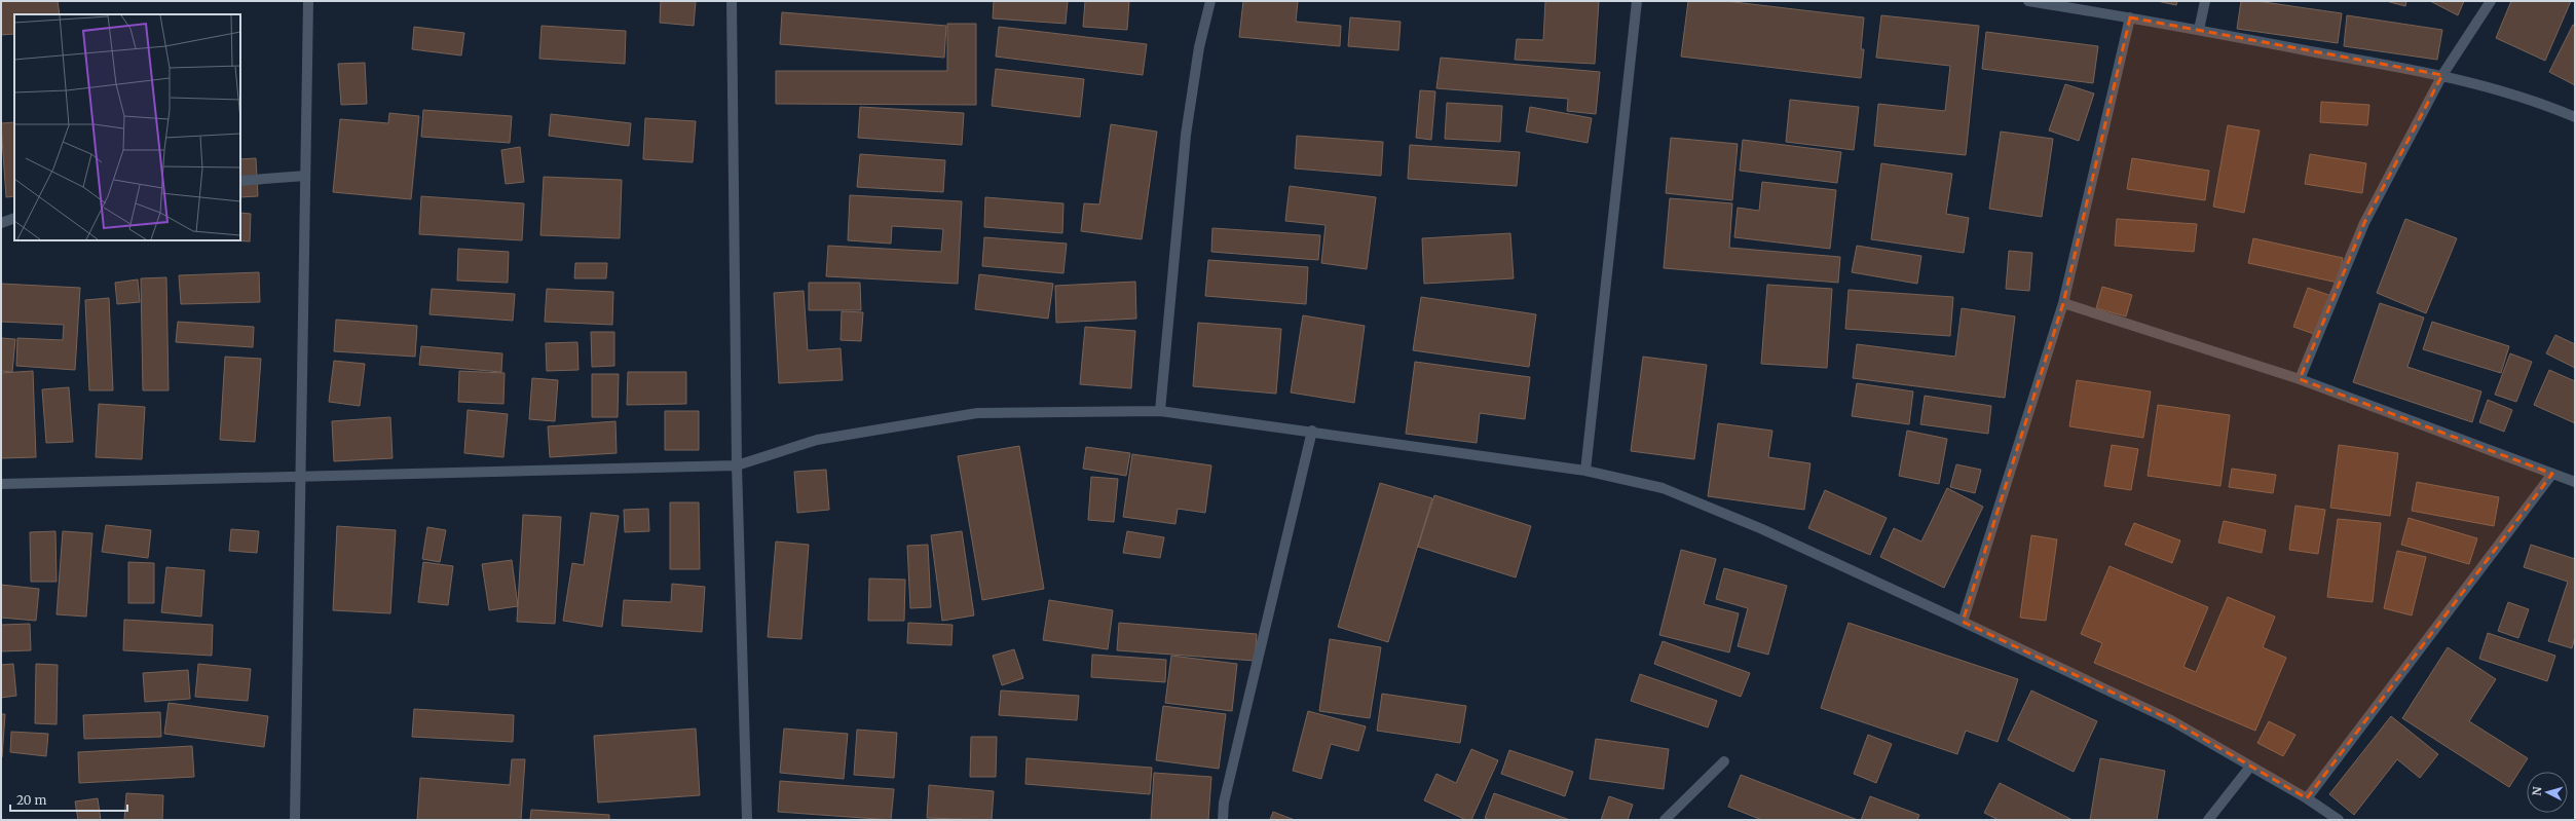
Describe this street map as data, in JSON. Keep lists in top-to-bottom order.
{
  "scale_bar": "20 m",
  "north": "left"
}
